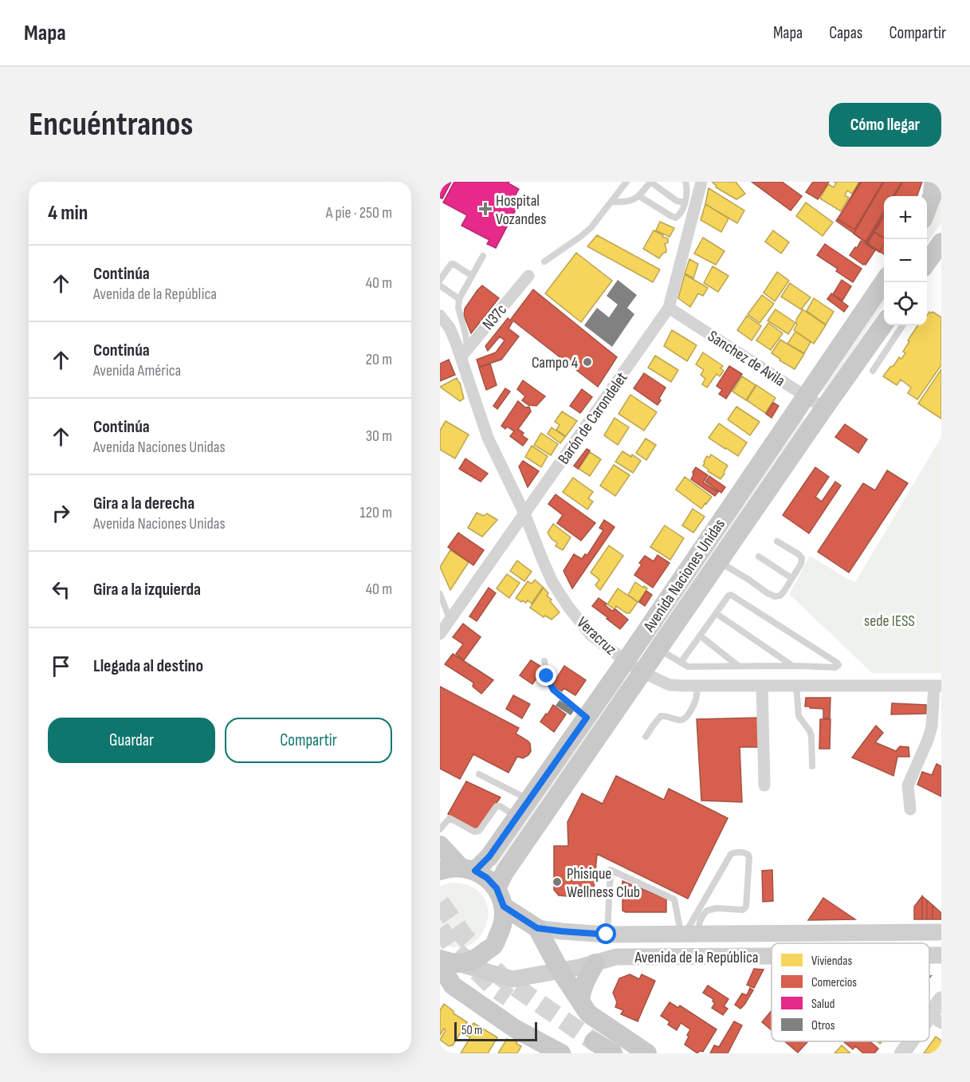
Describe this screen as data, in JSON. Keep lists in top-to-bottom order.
{
  "streets": {
    "main road": ["Avenida Naciones Unidas", "Avenida de la República"],
    "street": [
      "N37c",
      "Sanchez de Avila",
      "Barón de Carondelet",
      "Veracruz"
    ]
  },
  "crossings": [
    ["N37c", "Veracruz"],
    ["Sanchez de Avila", "Barón de Carondelet"],
    ["Sanchez de Avila", "Avenida Naciones Unidas"],
    ["Barón de Carondelet", "Veracruz"],
    ["Avenida Naciones Unidas", "Veracruz"]
  ],
  "parks": ["sede IESS"],
  "places": {
    "health": ["Hospital Vozandes"],
    "other": ["Campo 4", "Phisique Wellness Club"]
  },
  "legend": [
    "Viviendas",
    "Comercios",
    "Salud",
    "Otros"
  ],
  "scale_bar": "50 m",
  "page": {
    "header": "Mapa",
    "nav": ["Mapa", "Capas", "Compartir"],
    "buttons": [
      "Cómo llegar",
      ["Guardar", "Compartir"]
    ],
    "title": "Encuéntranos",
    "heading": ["4 min", "A pie · 250 m"],
    "map_buttons": ["+", "−"],
    "list": [
      ["Continúa", "Avenida de la República", "40 m"],
      ["Continúa", "Avenida América", "20 m"],
      ["Continúa", "Avenida Naciones Unidas", "30 m"],
      ["Gira a la derecha", "Avenida Naciones Unidas", "120 m"],
      ["Gira a la izquierda", "40 m"],
      "Llegada al destino"
    ],
    "scale": "50 m"
  }
}
